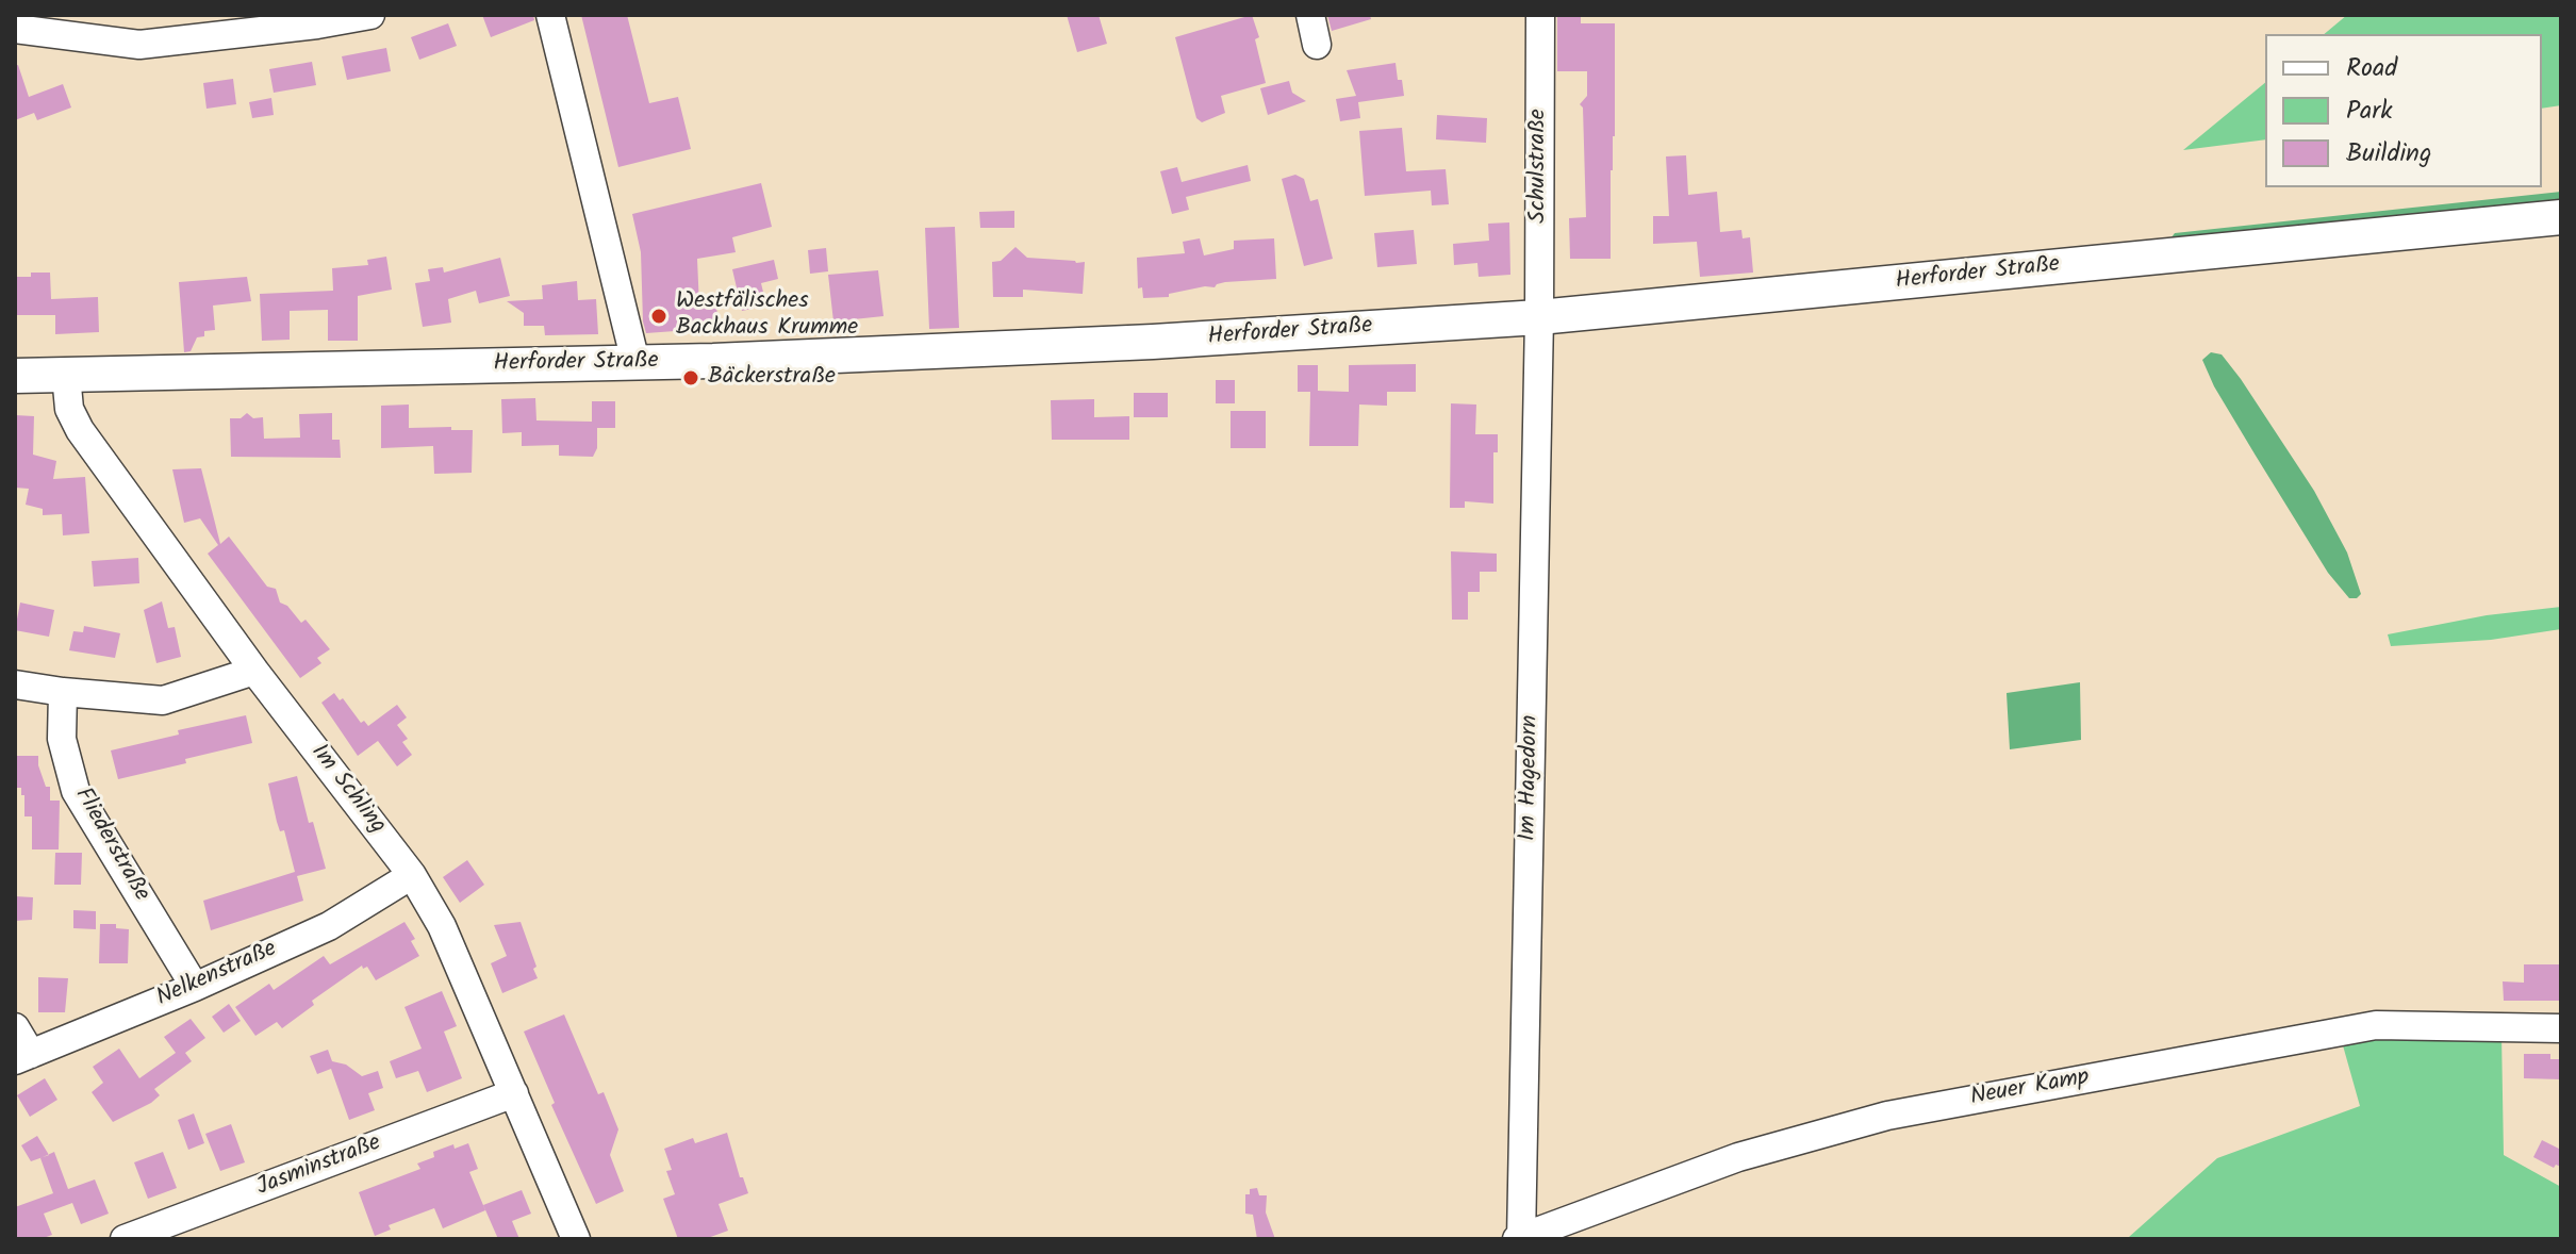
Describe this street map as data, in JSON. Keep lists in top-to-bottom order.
{
  "streets": {
    "main road": ["Herforder Straße"],
    "street": [
      "Schulstraße",
      "Im Hagedorn",
      "Im Schling",
      "Fliederstraße",
      "Nelkenstraße",
      "Neuer Kamp",
      "Jasminstraße"
    ]
  },
  "crossings": [
    ["Schulstraße", "Herforder Straße"],
    ["Schulstraße", "Im Hagedorn"],
    ["Herforder Straße", "Im Hagedorn"],
    ["Herforder Straße", "Im Schling"],
    ["Im Hagedorn", "Neuer Kamp"],
    ["Im Schling", "Nelkenstraße"],
    ["Im Schling", "Jasminstraße"],
    ["Fliederstraße", "Nelkenstraße"]
  ],
  "places": ["Westfälisches Backhaus Krumme", "Bäckerstraße"],
  "legend": ["Road", "Park", "Building"]
}
